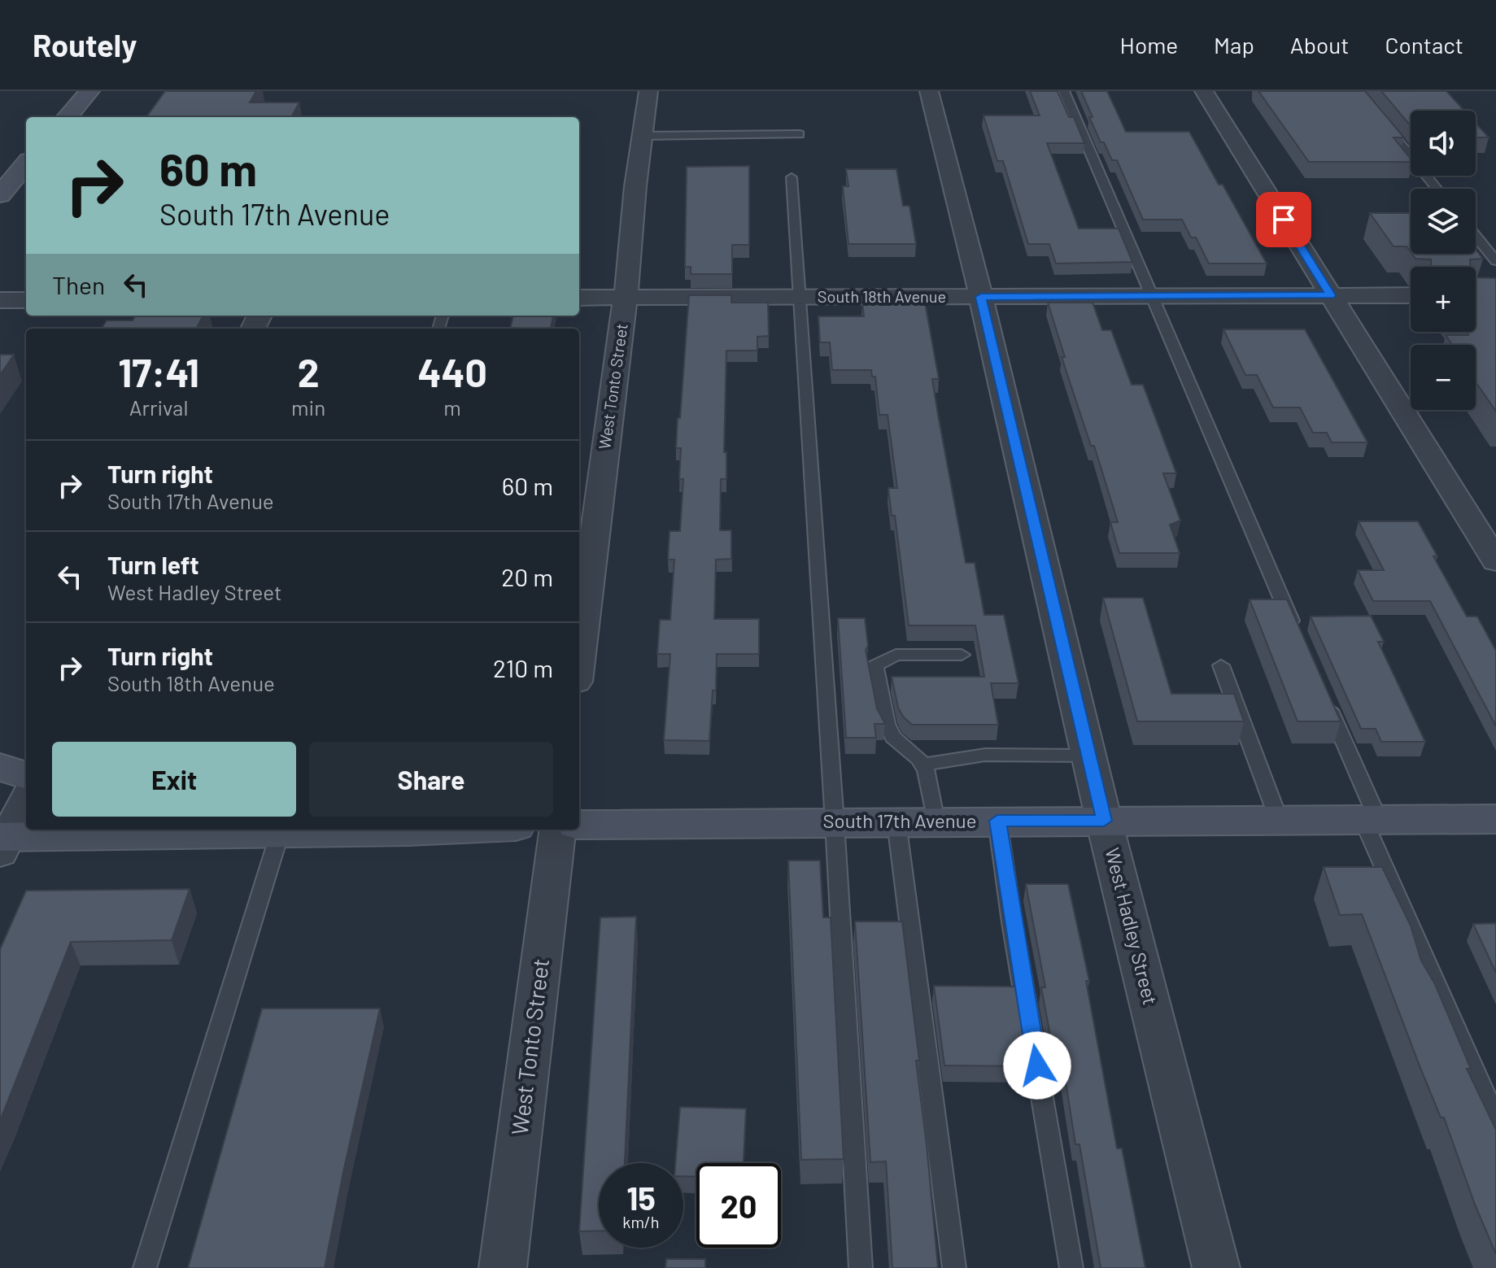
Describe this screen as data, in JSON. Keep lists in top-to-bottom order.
{
  "streets": {
    "main road": ["South 17th Avenue"],
    "street": ["South 18th Avenue", "West Tonto Street", "West Hadley Street"]
  },
  "crossings": [
    ["South 18th Avenue", "West Tonto Street"],
    ["South 18th Avenue", "West Hadley Street"],
    ["South 17th Avenue", "West Hadley Street"]
  ],
  "page": {
    "header": "Routely",
    "nav": [
      "Home",
      "Map",
      "About",
      "Contact"
    ],
    "map_buttons": ["+", "−"],
    "turn": ["60 m", "South 17th Avenue"],
    "then": "Then",
    "eta": [
      "17:41",
      "Arrival",
      "2",
      "min",
      "440",
      "m"
    ],
    "list": [
      {
        "name": "Turn right",
        "note": "South 17th Avenue",
        "value": "60 m"
      },
      {
        "name": "Turn left",
        "note": "West Hadley Street",
        "value": "20 m"
      },
      {
        "name": "Turn right",
        "note": "South 18th Avenue",
        "value": "210 m"
      }
    ],
    "buttons": ["Exit", "Share"],
    "speed": "15 km/h",
    "limit": "20"
  }
}
